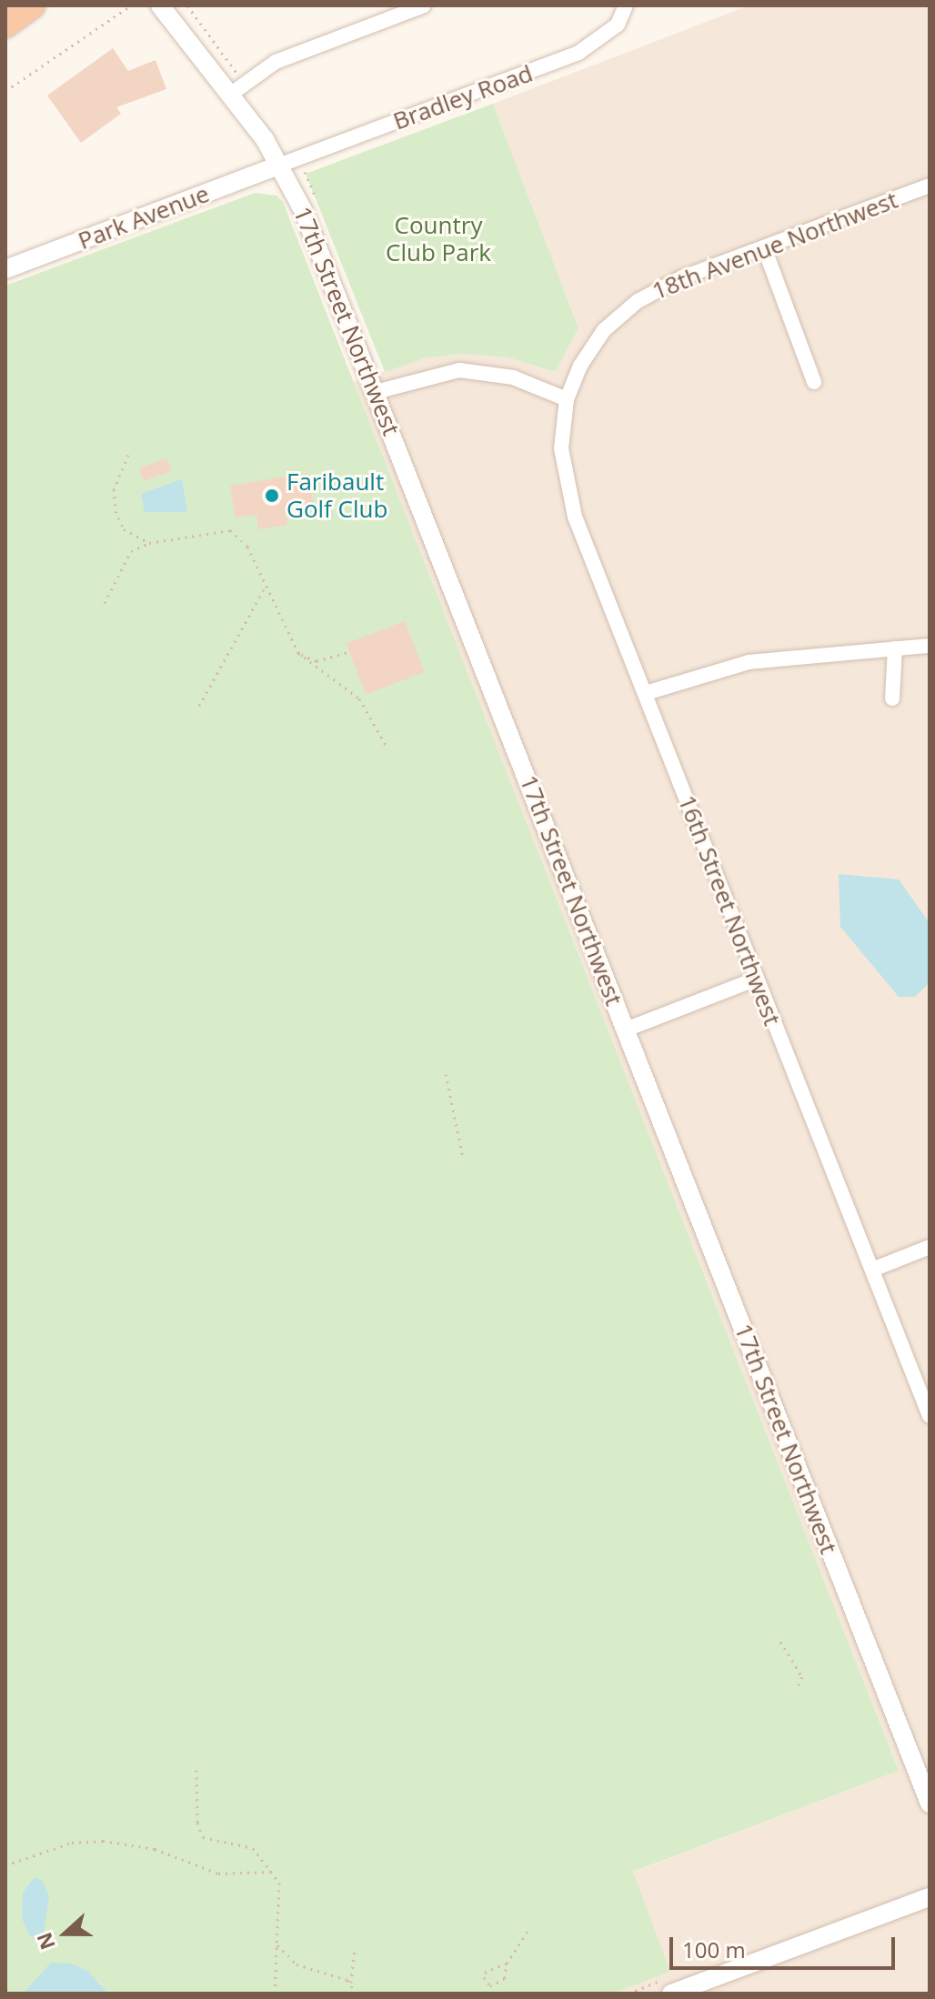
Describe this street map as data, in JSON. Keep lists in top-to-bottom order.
{
  "streets": {
    "street": [
      "Bradley Road",
      "Park Avenue",
      "18th Avenue Northwest",
      "17th Street Northwest",
      "16th Street Northwest"
    ]
  },
  "crossings": [
    ["Bradley Road", "Park Avenue"],
    ["Bradley Road", "17th Street Northwest"],
    ["Park Avenue", "17th Street Northwest"],
    ["18th Avenue Northwest", "16th Street Northwest"]
  ],
  "parks": ["Country Club Park"],
  "places": ["Faribault Golf Club"],
  "scale_bar": "100 m",
  "north": "left"
}
